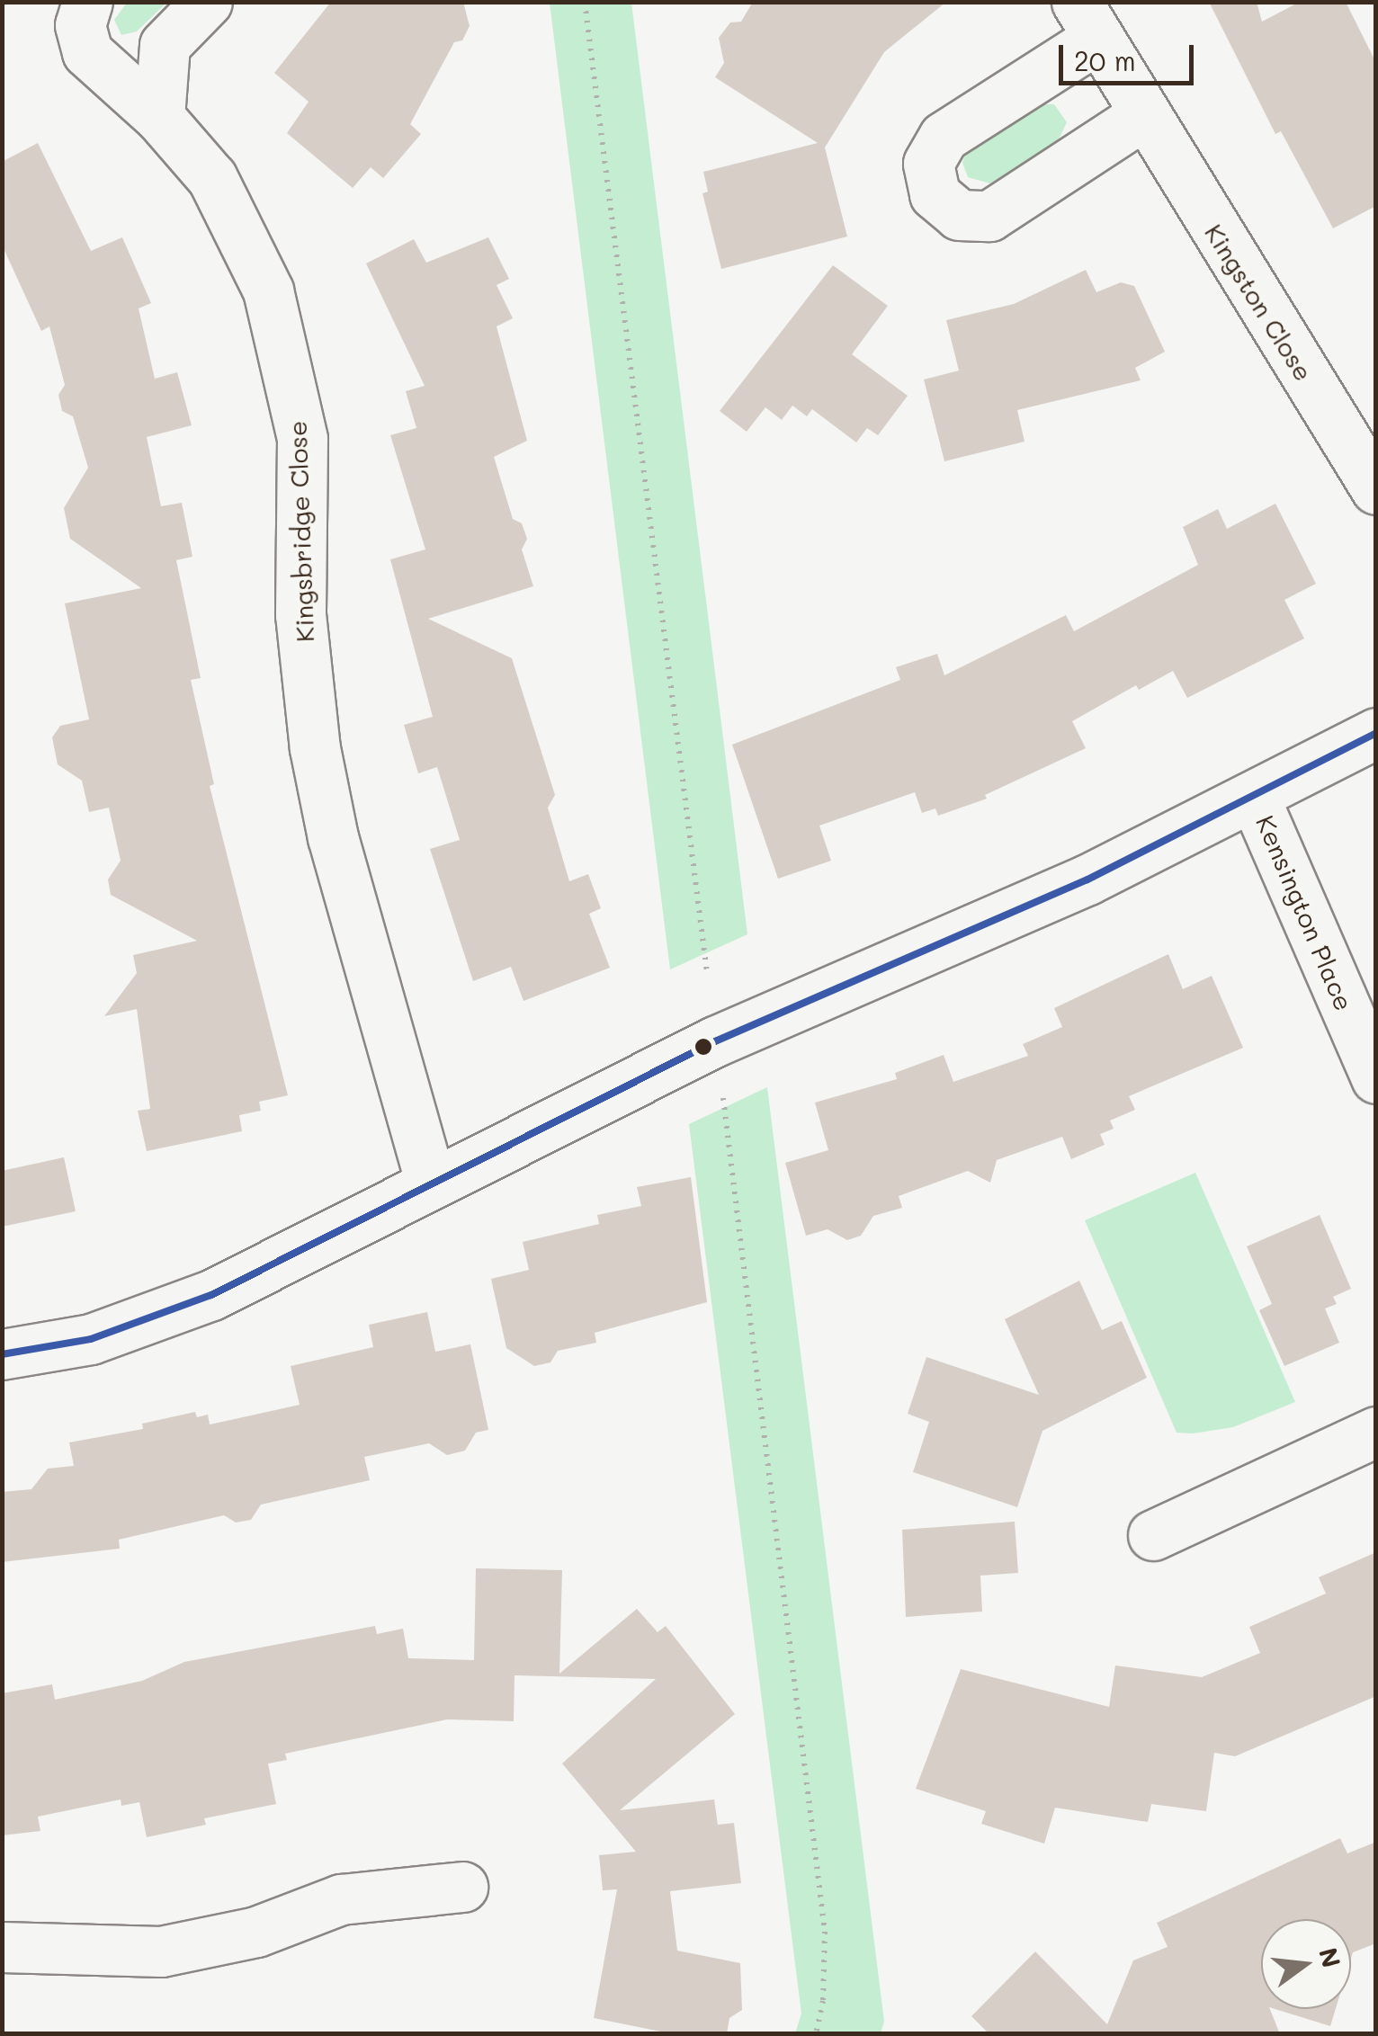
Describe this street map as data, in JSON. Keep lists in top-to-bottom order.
{
  "streets": {
    "street": ["Kingston Close", "Kingsbridge Close", "Kensington Place"]
  },
  "scale_bar": "20 m",
  "north": "right"
}
